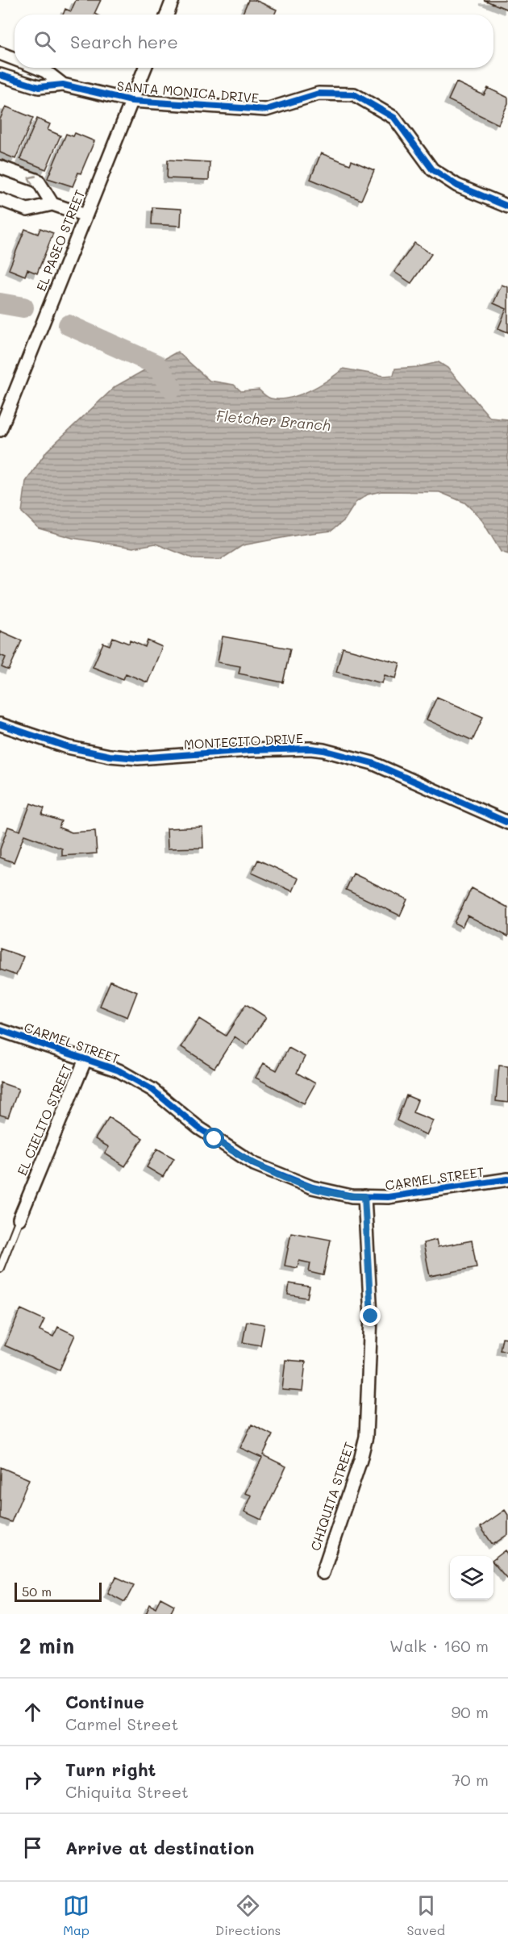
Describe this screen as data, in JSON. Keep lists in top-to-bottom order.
{
  "streets": {
    "street": [
      "SANTA MONICA DRIVE",
      "EL PASEO STREET",
      "MONTECITO DRIVE",
      "CARMEL STREET",
      "EL CIELITO STREET",
      "CHIQUITA STREET"
    ]
  },
  "crossings": [
    ["SANTA MONICA DRIVE", "EL PASEO STREET"],
    ["CARMEL STREET", "EL CIELITO STREET"],
    ["CARMEL STREET", "CHIQUITA STREET"]
  ],
  "water": ["Fletcher Branch"],
  "scale_bar": "50 m",
  "page": {
    "search": "Search here",
    "scale": "50 m",
    "heading": ["2 min", "Walk · 160 m"],
    "list": [
      ["Continue", "Carmel Street", "90 m"],
      ["Turn right", "Chiquita Street", "70 m"],
      "Arrive at destination"
    ],
    "nav": ["Map", "Directions", "Saved"]
  }
}
